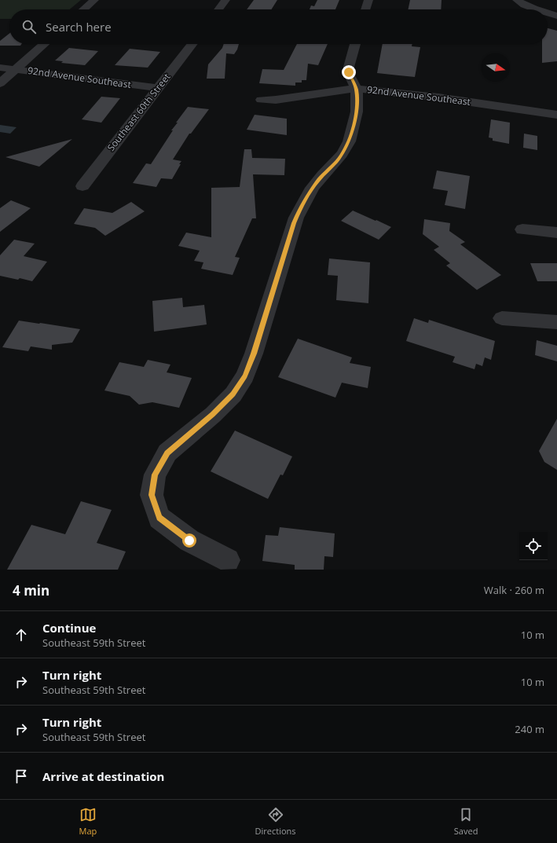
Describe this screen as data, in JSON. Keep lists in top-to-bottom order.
{
  "streets": {
    "street": ["92nd Avenue Southeast", "Southeast 60th Street"]
  },
  "crossings": [
    ["92nd Avenue Southeast", "Southeast 60th Street"]
  ],
  "north": "right",
  "page": {
    "search": "Search here",
    "heading": ["4 min", "Walk · 260 m"],
    "list": [
      ["Continue", "Southeast 59th Street", "10 m"],
      ["Turn right", "Southeast 59th Street", "10 m"],
      ["Turn right", "Southeast 59th Street", "240 m"],
      "Arrive at destination"
    ],
    "nav": ["Map", "Directions", "Saved"]
  }
}
